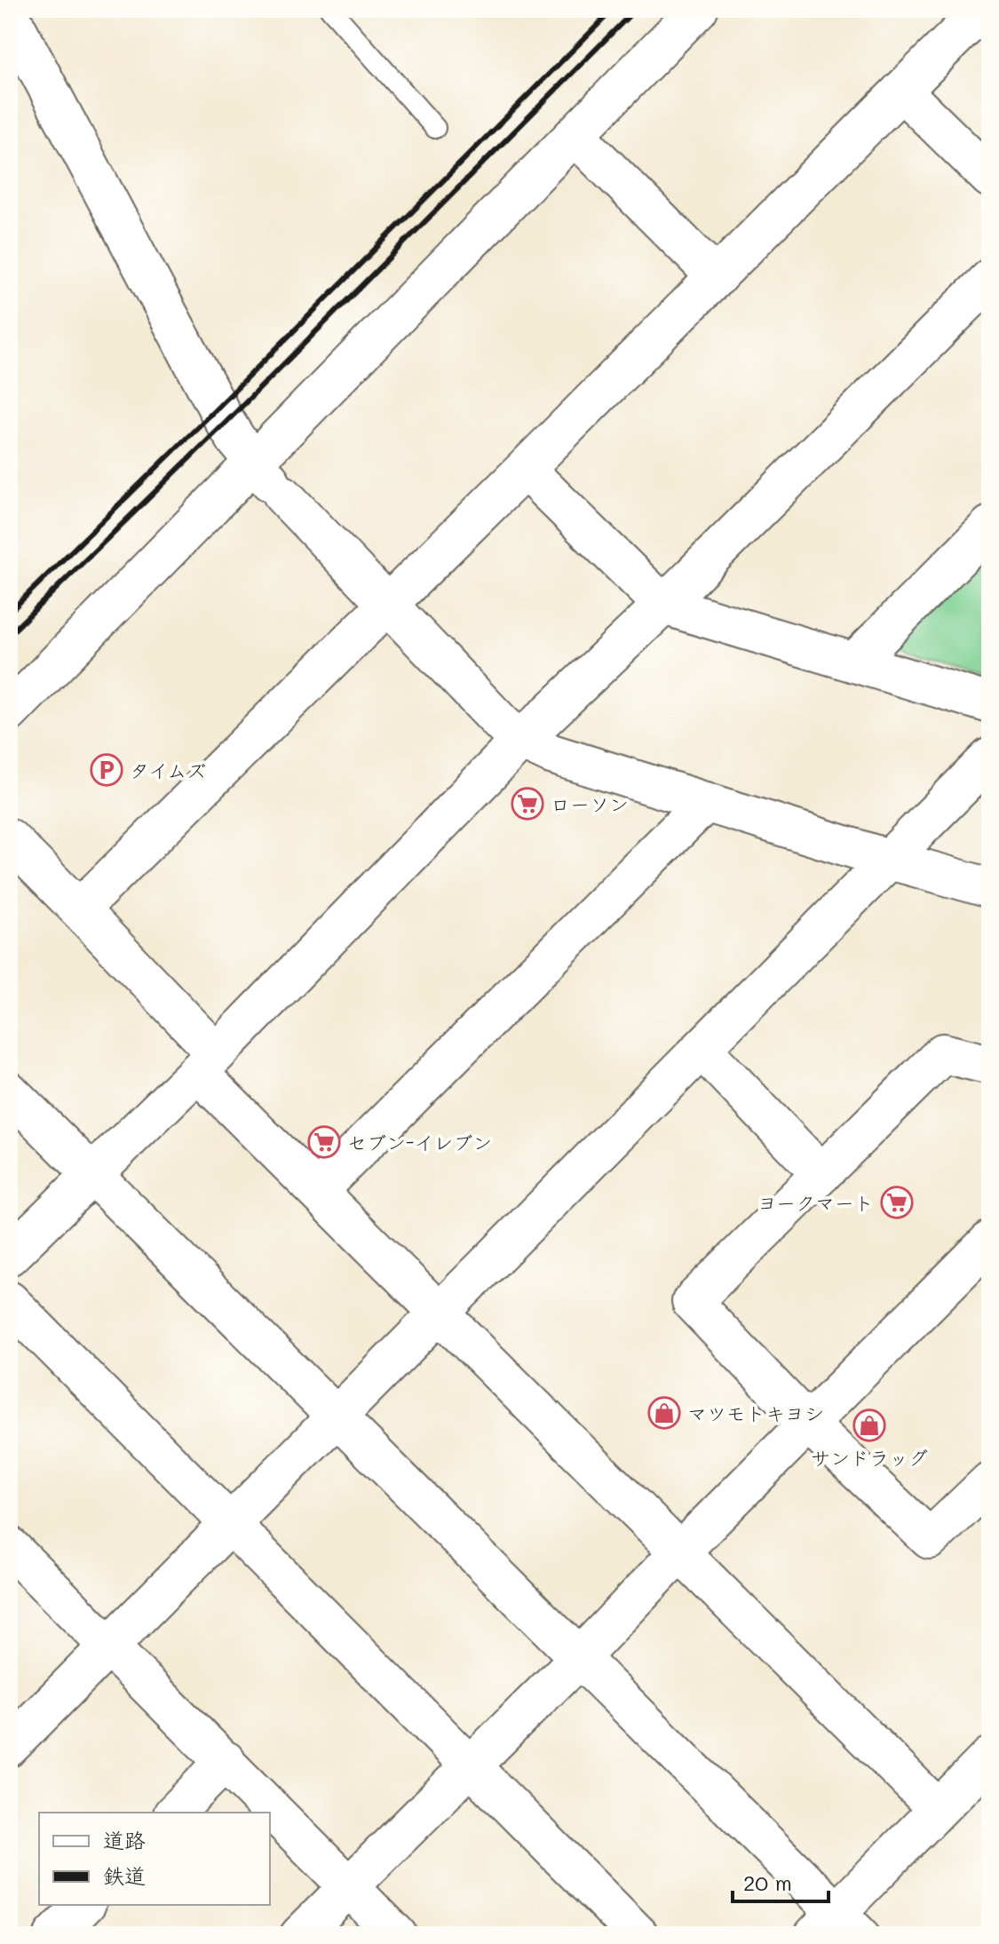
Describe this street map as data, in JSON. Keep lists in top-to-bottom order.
{
  "places": {
    "parking": ["タイムズ"],
    "supermarket": ["ローソン", "セブン-イレブン", "ヨークマート"],
    "shop": ["マツモトキヨシ", "サンドラッグ"]
  },
  "legend": ["道路", "鉄道"],
  "scale_bar": "20 m"
}
